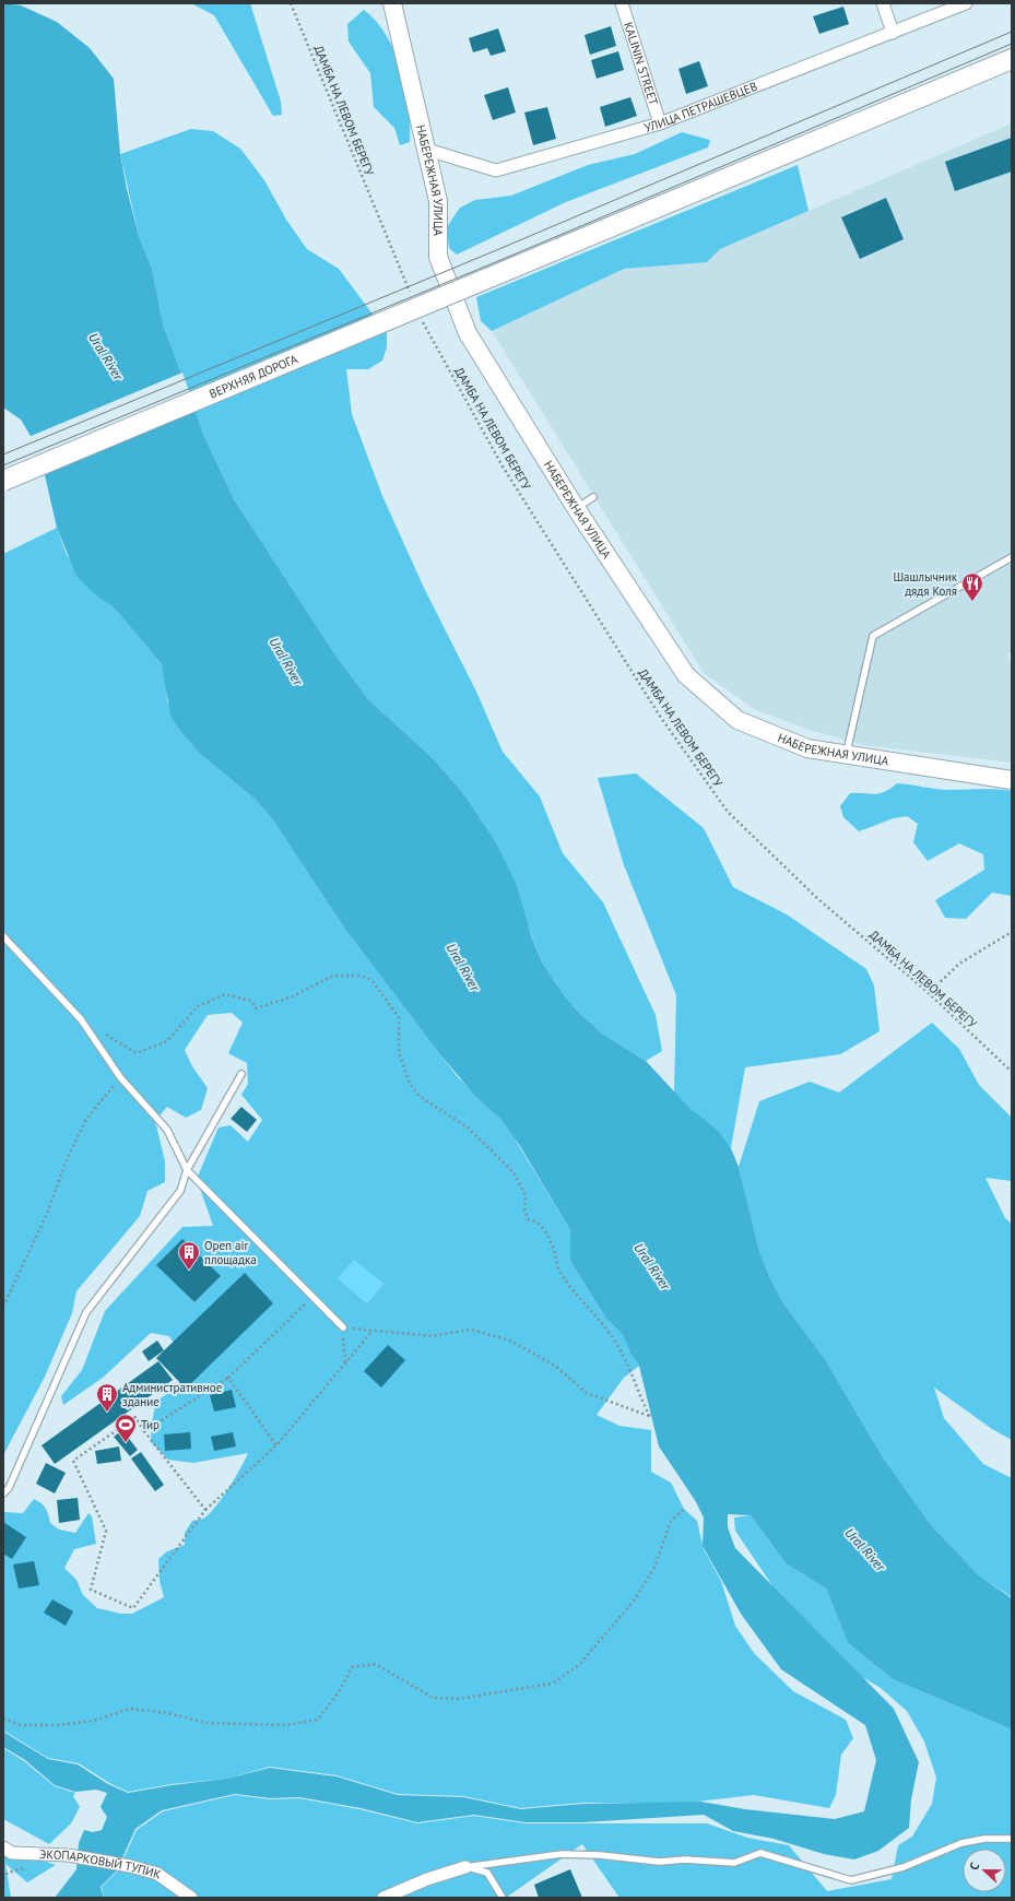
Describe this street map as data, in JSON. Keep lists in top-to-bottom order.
{
  "streets": {
    "main road": ["НАБЕРЕЖНАЯ УЛИЦА", "ВЕРХНЯЯ ДОРОГА"],
    "street": ["KALININ STREET", "УЛИЦА ПЕТРАШЕВЦЕВ", "ЭКОПАРКОВЫЙ ТУПИК"],
    "path": ["ДАМБА НА ЛЕВОМ БЕРЕГУ"]
  },
  "crossings": [
    ["KALININ STREET", "УЛИЦА ПЕТРАШЕВЦЕВ"],
    ["УЛИЦА ПЕТРАШЕВЦЕВ", "НАБЕРЕЖНАЯ УЛИЦА"]
  ],
  "water": ["Ural River"],
  "places": {
    "restaurant": ["Шашлычник дядя Коля"],
    "building": ["Open air площадка", "Административное здание"],
    "sports": ["Тир"]
  },
  "north": "left"
}
